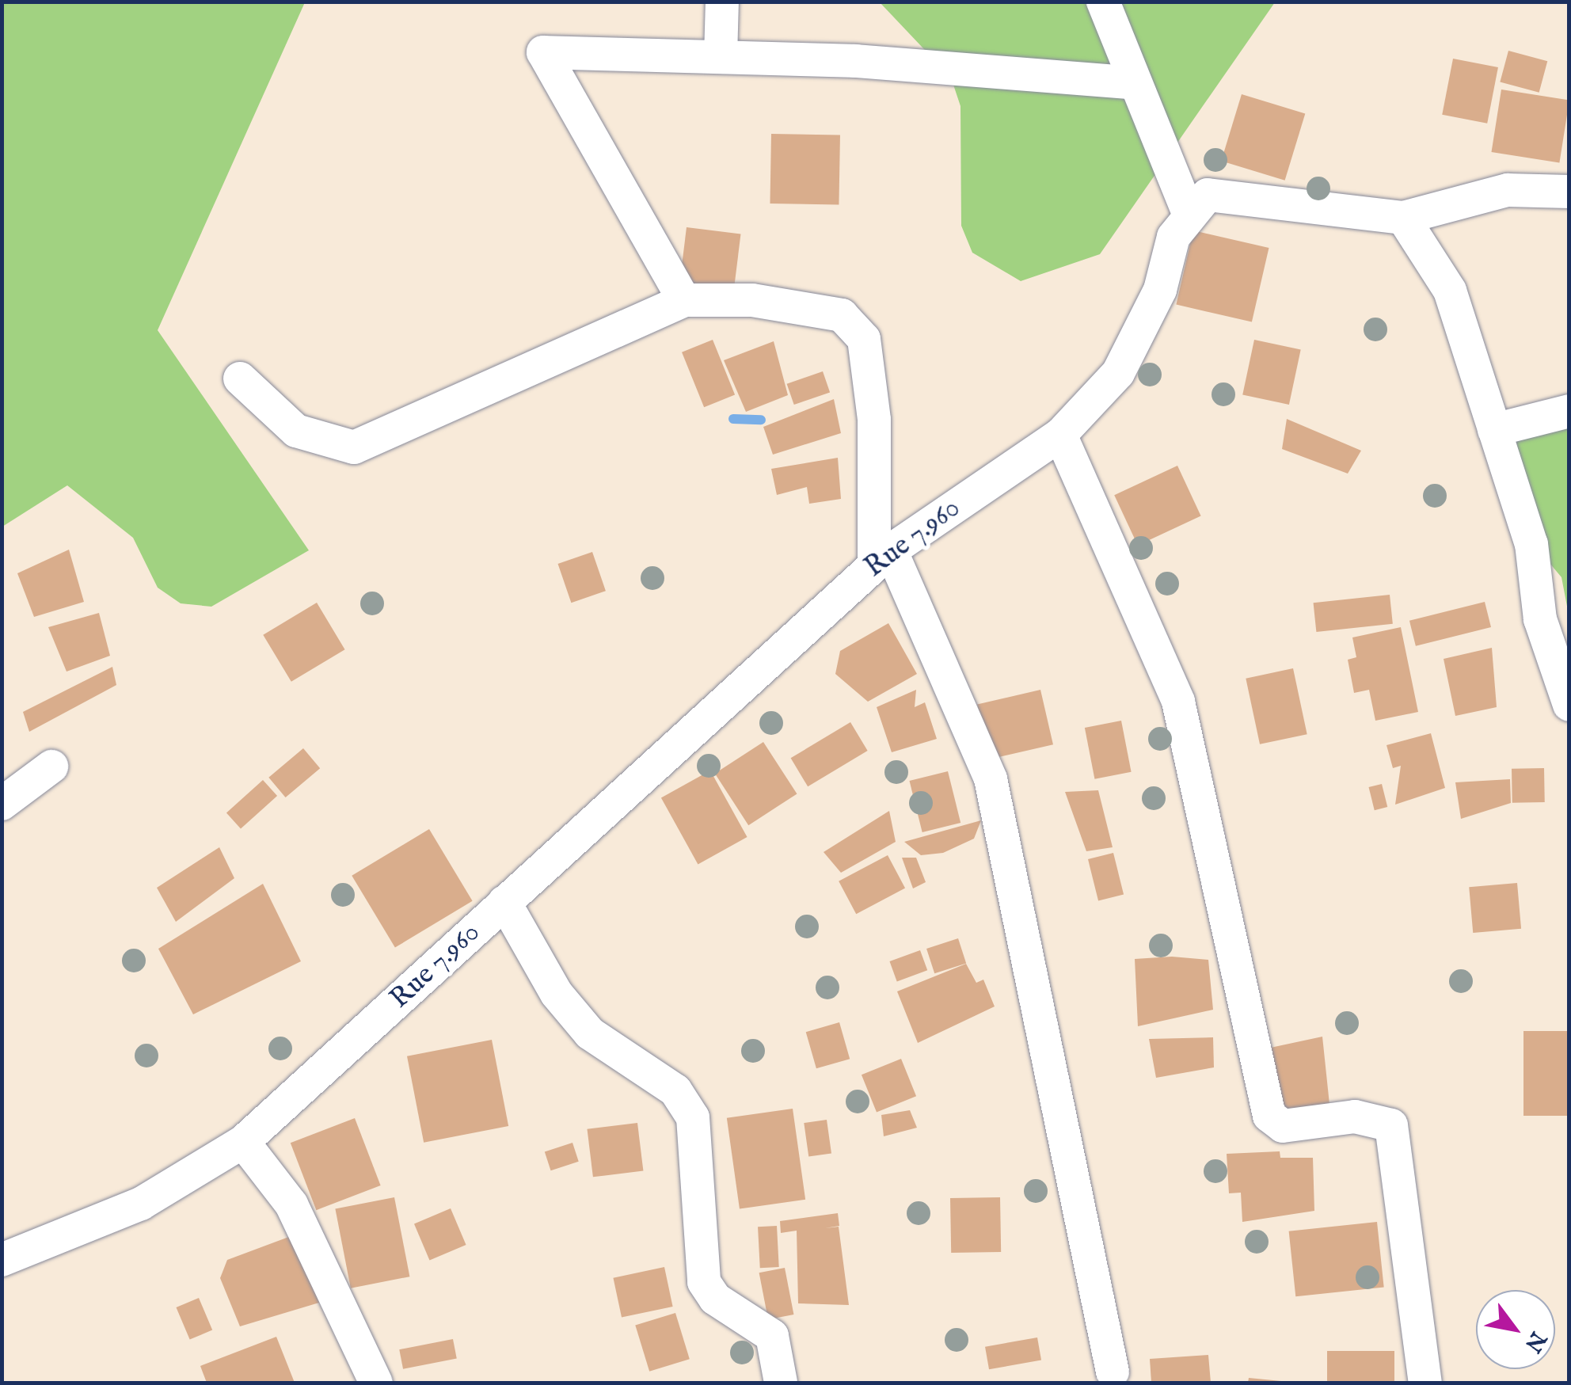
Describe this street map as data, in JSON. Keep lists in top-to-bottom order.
{
  "streets": {
    "street": ["Rue 7.960"]
  },
  "north": "bottom right"
}
